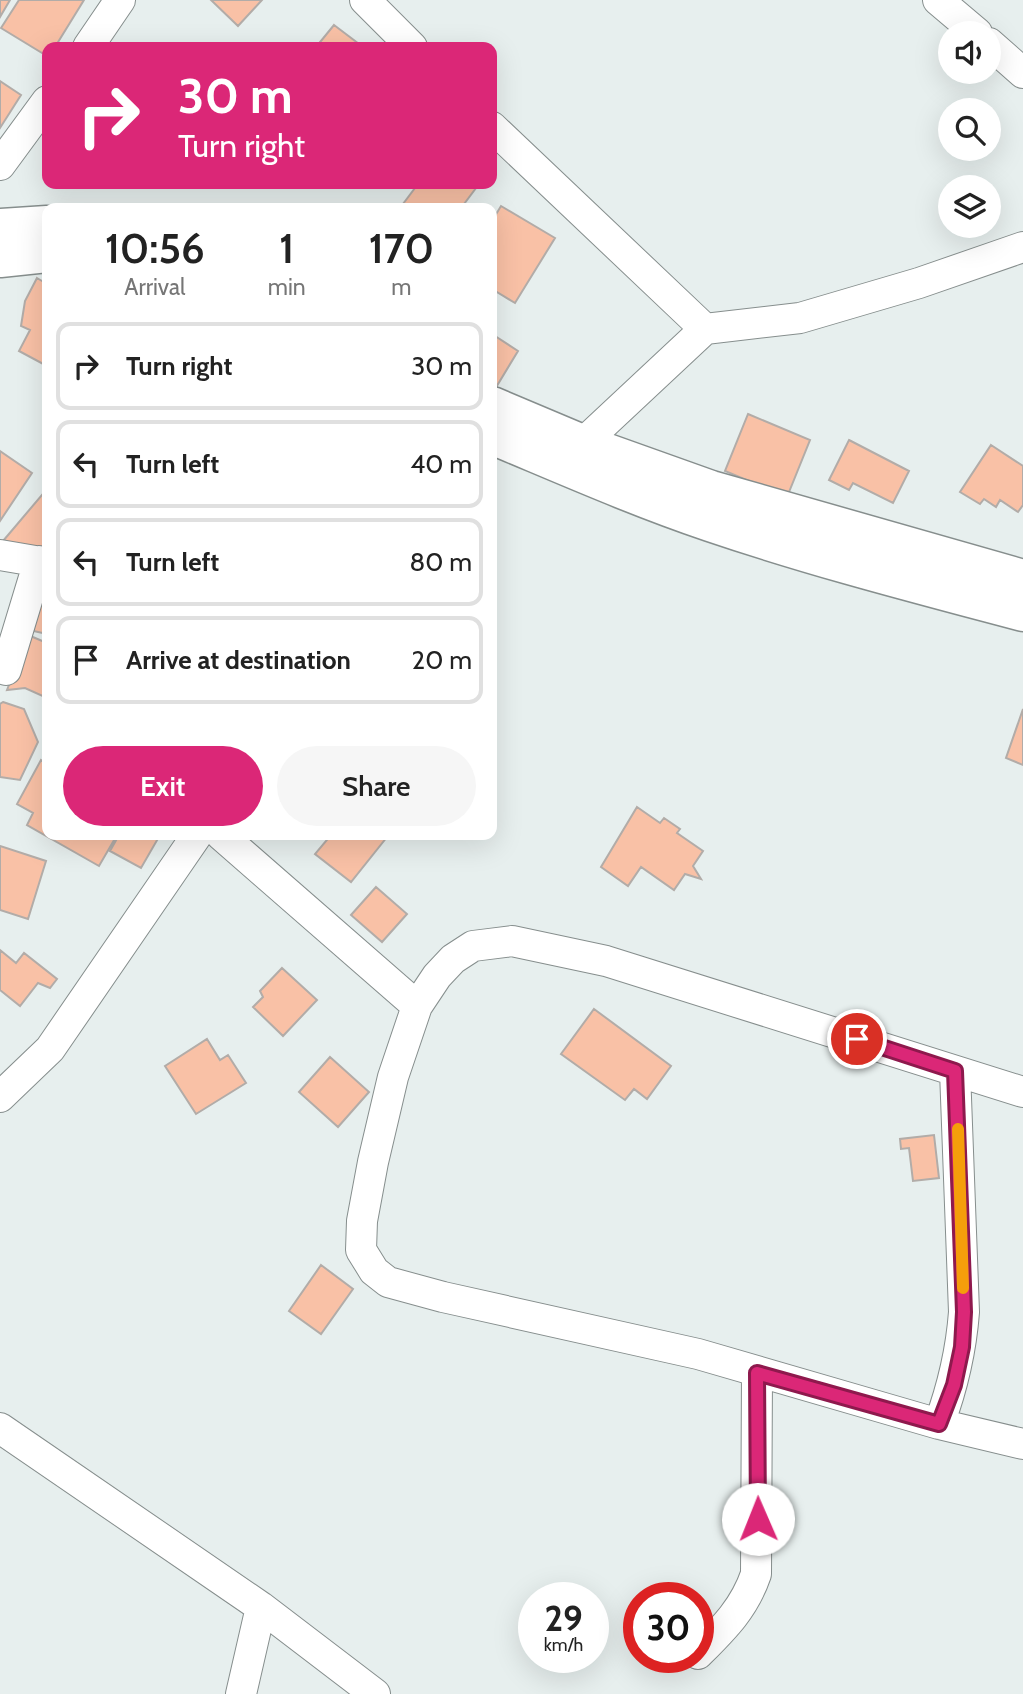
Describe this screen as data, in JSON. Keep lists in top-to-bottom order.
{
  "page": {
    "turn": ["30 m", "Turn right"],
    "eta": [
      "10:56",
      "Arrival",
      "1",
      "min",
      "170",
      "m"
    ],
    "list": [
      {
        "name": "Turn right",
        "value": "30 m"
      },
      {
        "name": "Turn left",
        "value": "40 m"
      },
      {
        "name": "Turn left",
        "value": "80 m"
      },
      {
        "name": "Arrive at destination",
        "value": "20 m"
      }
    ],
    "buttons": ["Exit", "Share"],
    "speed": "29 km/h",
    "limit": "30"
  }
}
